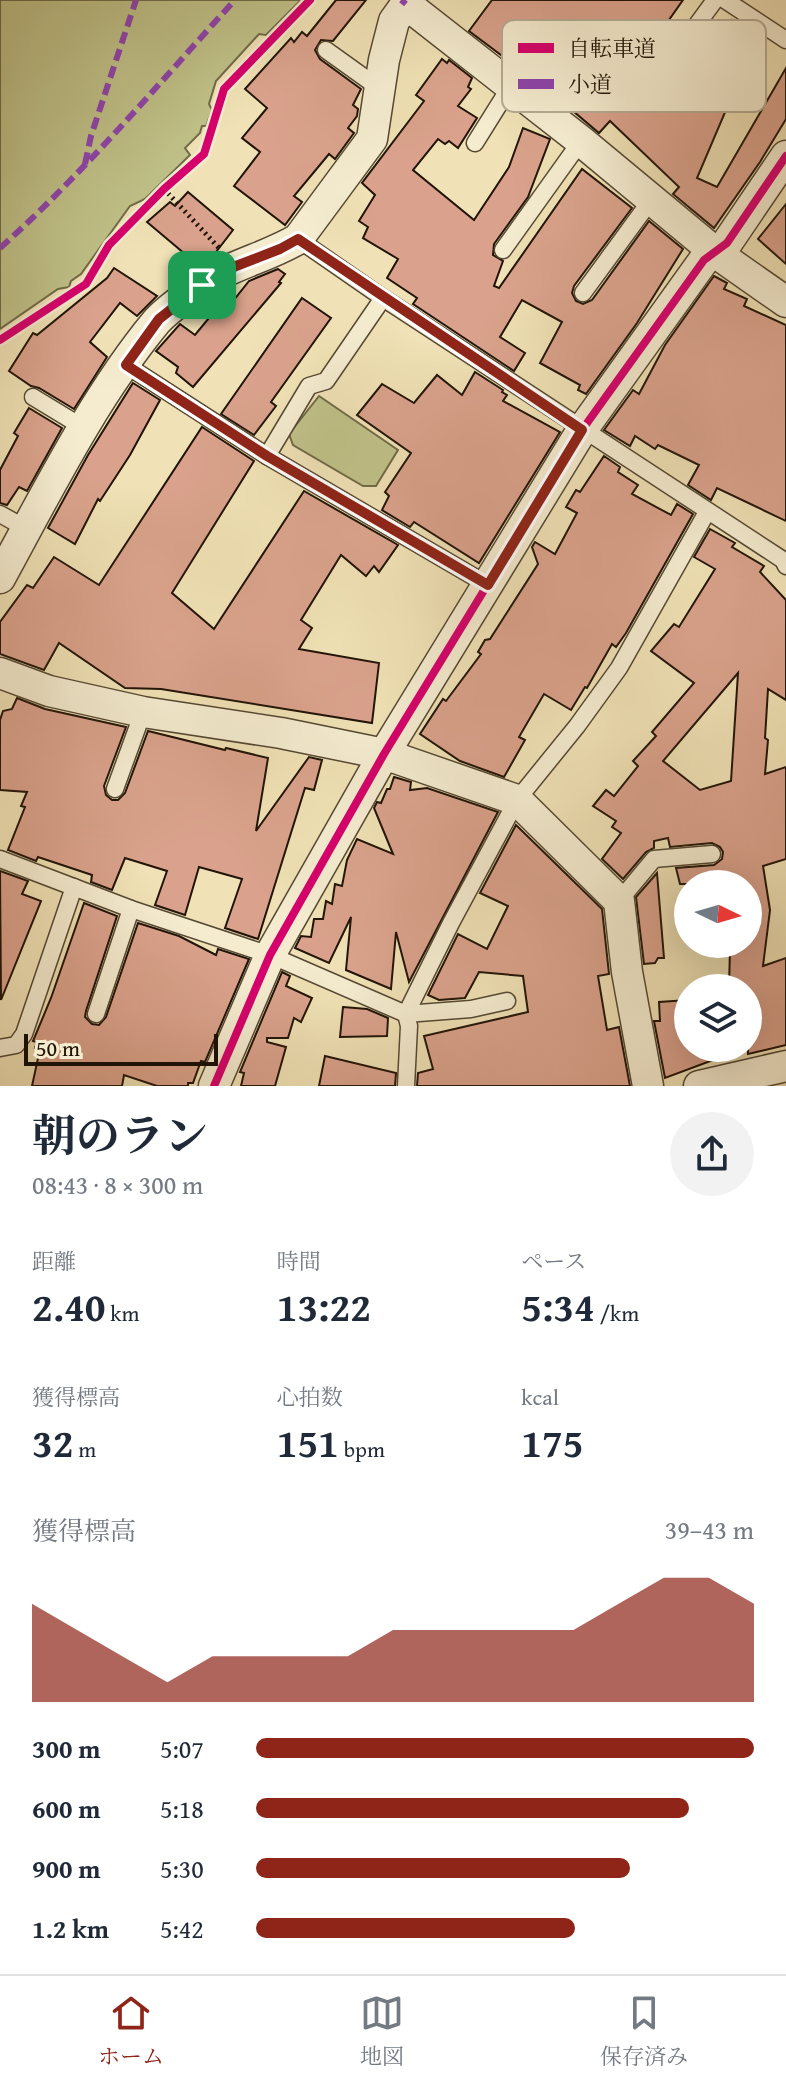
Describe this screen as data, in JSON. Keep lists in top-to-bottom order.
{
  "legend": ["自転車道", "小道"],
  "scale_bar": "50 m",
  "north": "right",
  "page": {
    "scale": "50 m",
    "heading": ["朝のラン", "08:43 · 8 × 300 m"],
    "stats": [
      ["距離", "2.40 km"],
      ["時間", "13:22"],
      ["ペース", "5:34 /km"],
      ["獲得標高", "32 m"],
      ["心拍数", "151 bpm"],
      ["kcal", "175"]
    ],
    "chart": ["獲得標高", "39–43 m"],
    "list": [
      {
        "name": "300 m",
        "note": "5:07"
      },
      {
        "name": "600 m",
        "note": "5:18"
      },
      {
        "name": "900 m",
        "note": "5:30"
      },
      {
        "name": "1.2 km",
        "note": "5:42"
      }
    ],
    "tabs": ["ホーム", "地図", "保存済み"]
  }
}
